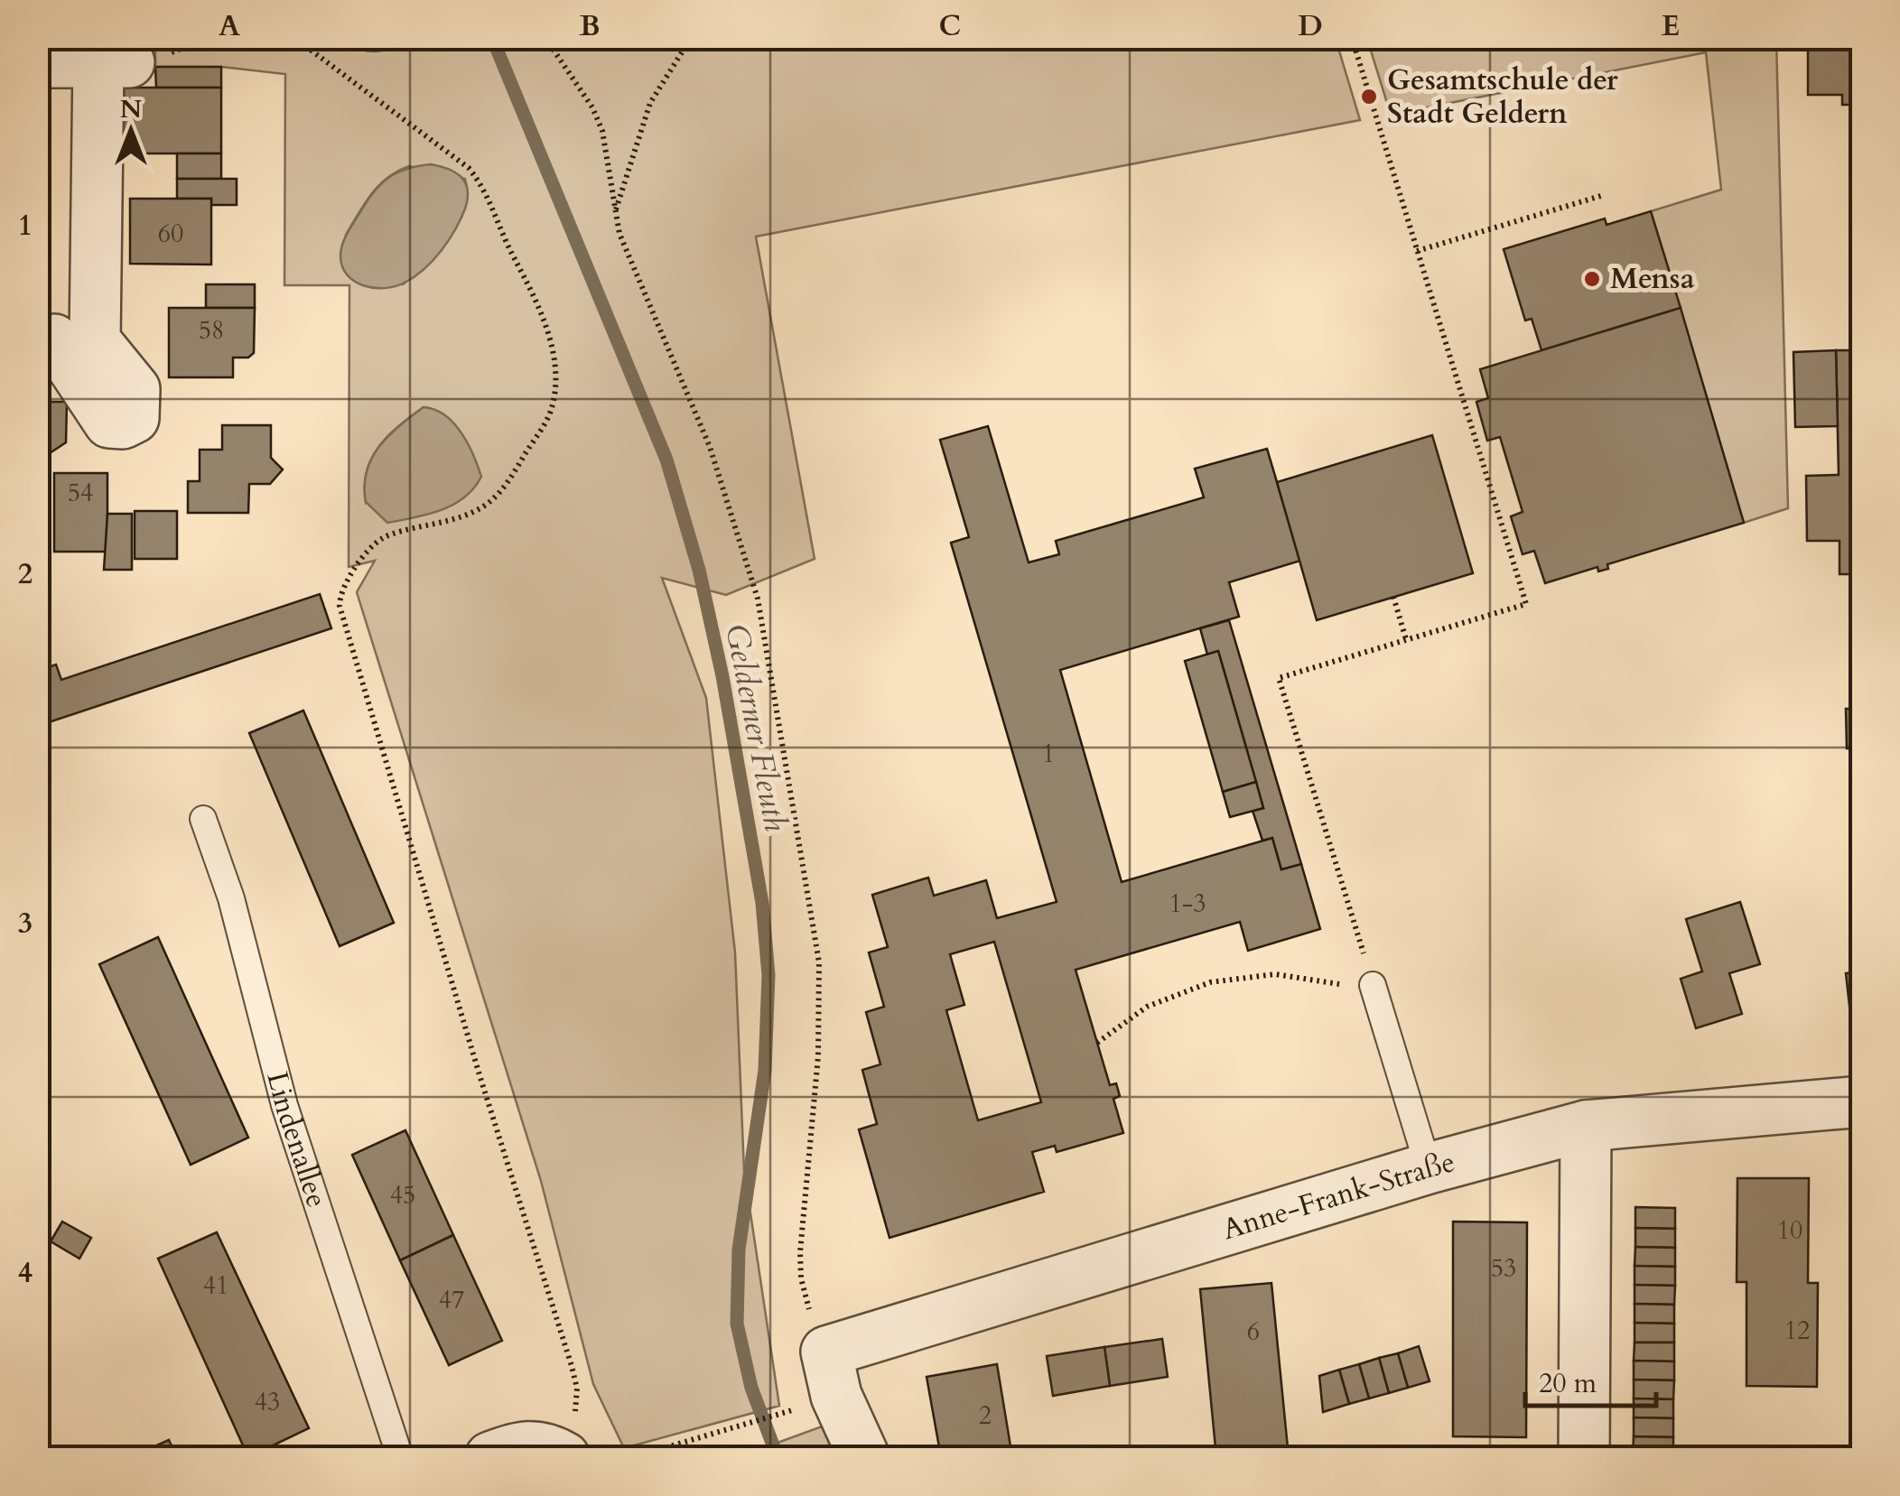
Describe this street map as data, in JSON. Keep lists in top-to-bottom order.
{
  "streets": {
    "street": ["Anne-Frank-Straße"],
    "lane": ["Lindenallee"]
  },
  "water": ["Gelderner Fleuth"],
  "places": ["Gesamtschule der Stadt Geldern", "Mensa"],
  "house_numbers": [
    "60",
    "58",
    "54",
    "1",
    "1-3",
    "45",
    "10",
    "53",
    "41",
    "47",
    "12",
    "6",
    "43",
    "2"
  ],
  "scale_bar": "20 m",
  "north": "top",
  "grid": {
    "columns": [
      "A",
      "B",
      "C",
      "D",
      "E"
    ],
    "rows": [
      "1",
      "2",
      "3",
      "4"
    ]
  }
}
